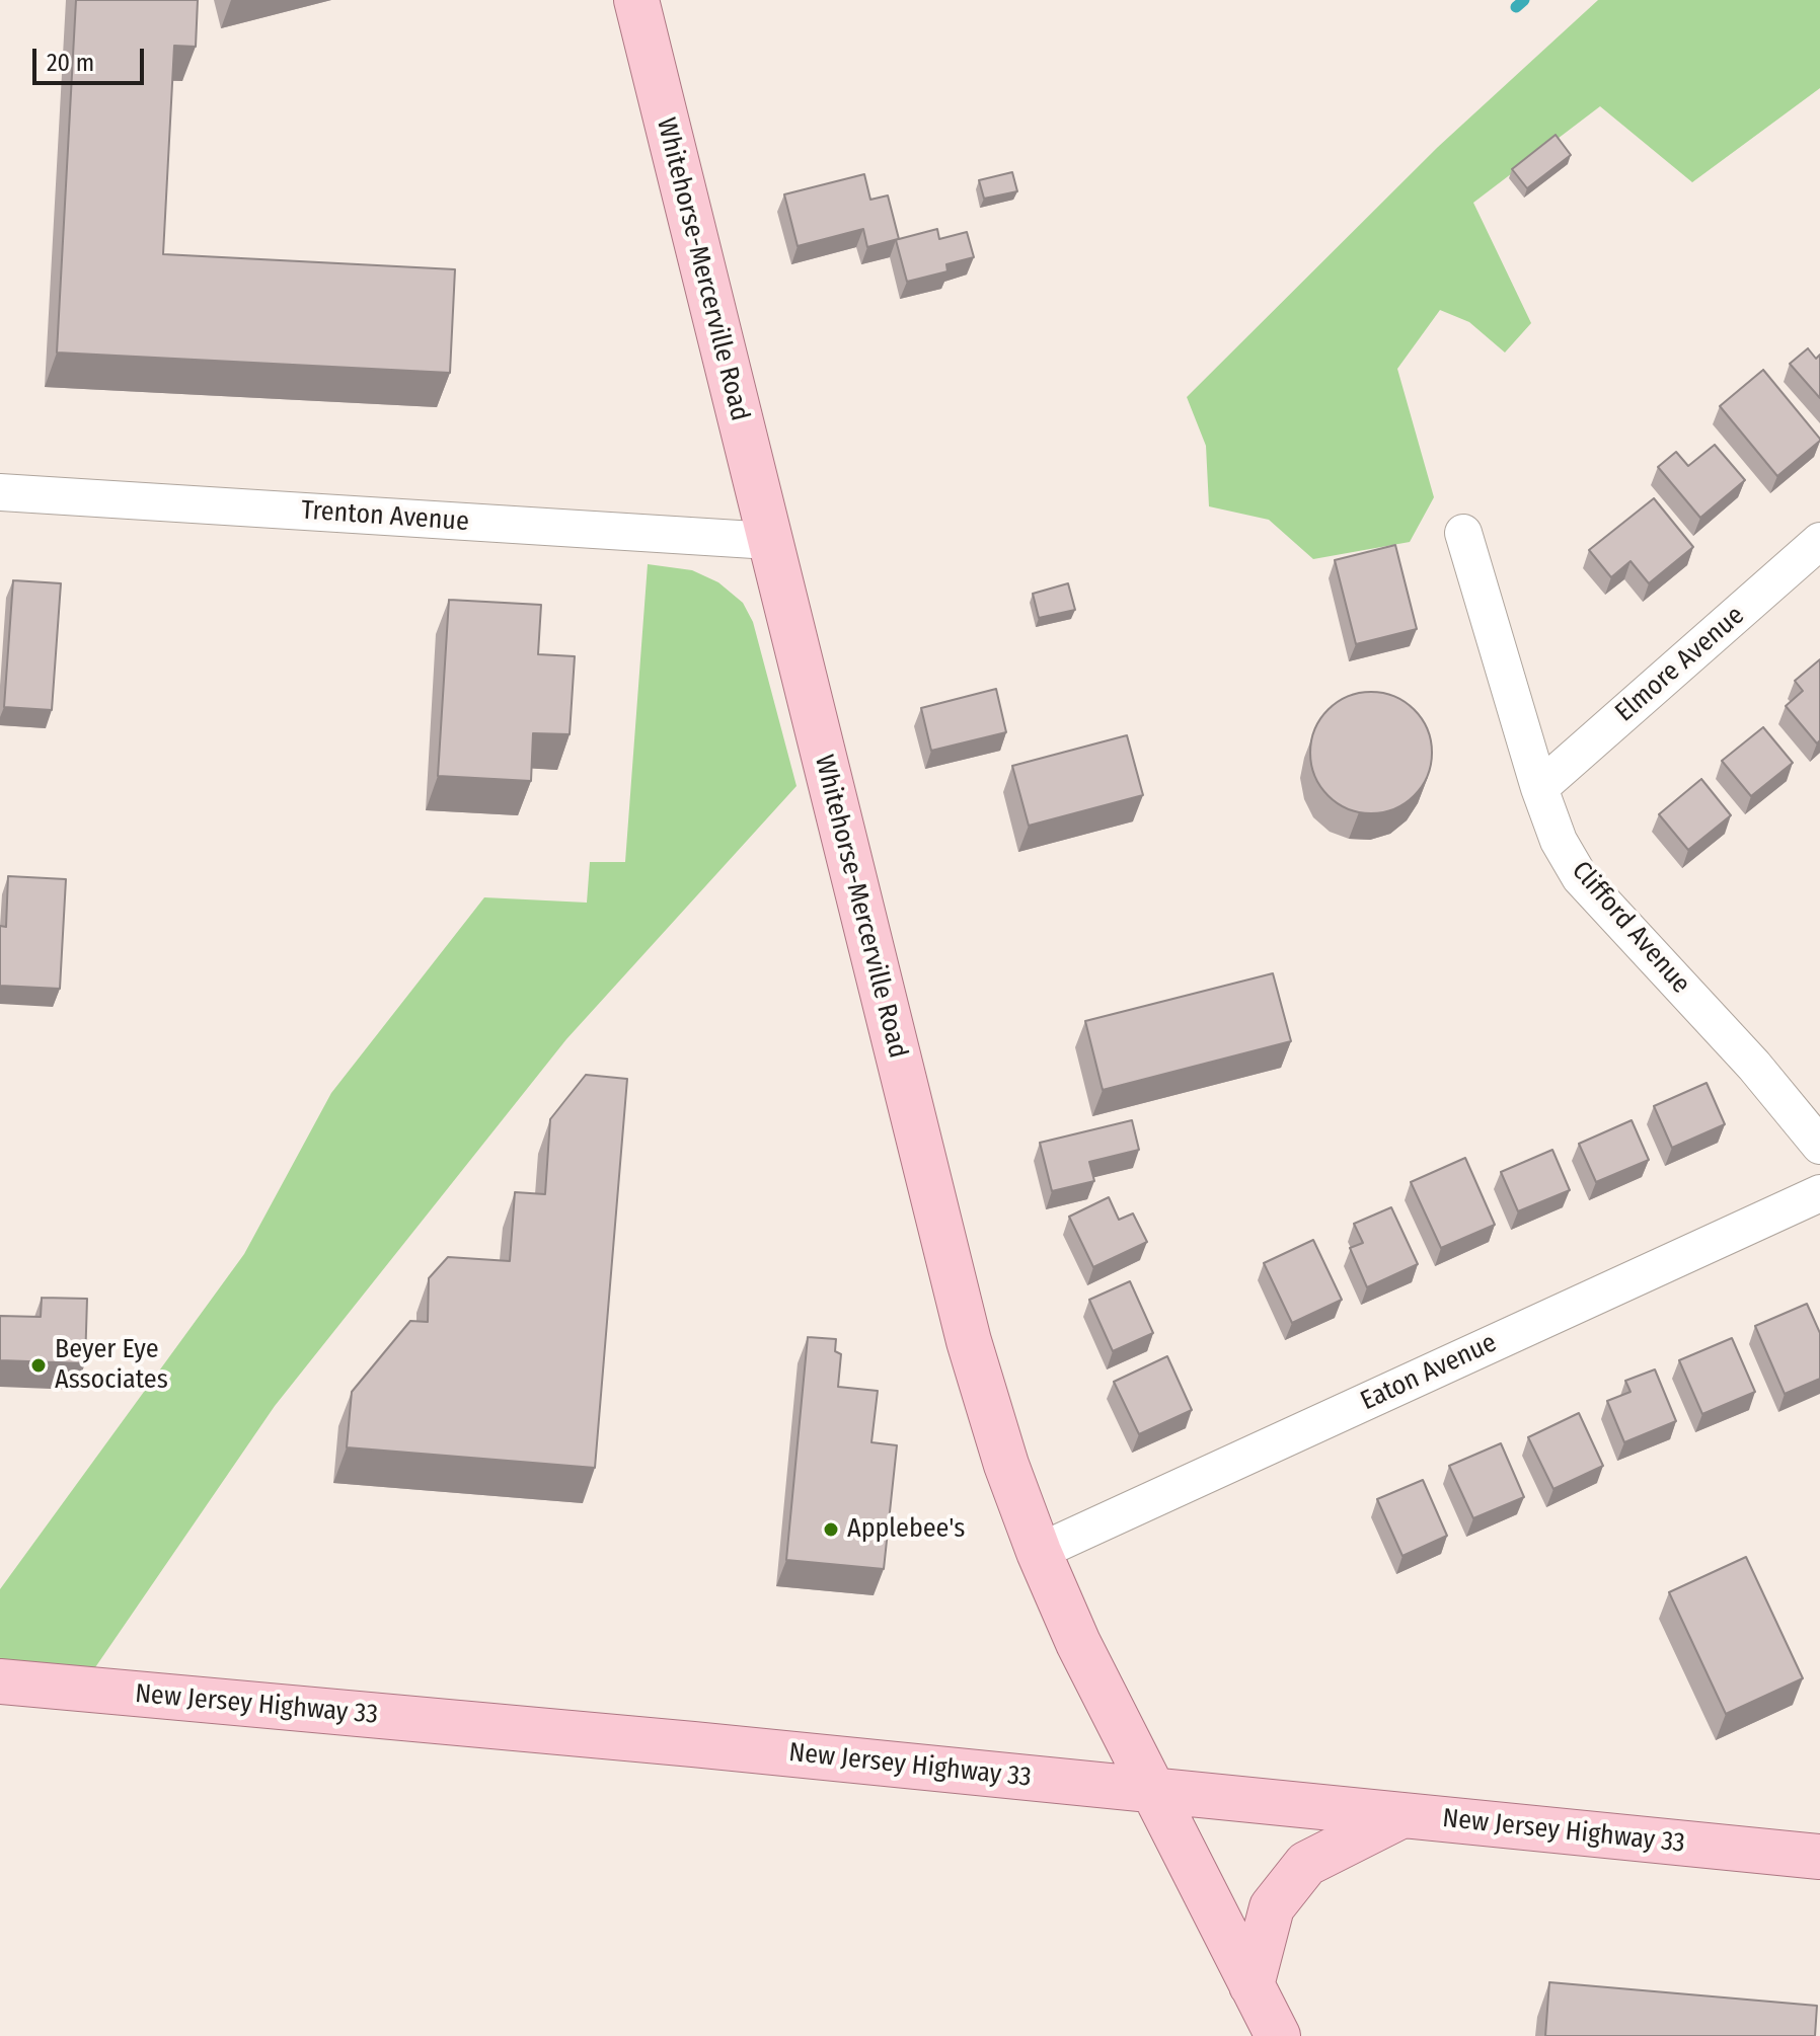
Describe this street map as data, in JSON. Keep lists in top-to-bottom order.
{
  "streets": {
    "main road": ["Whitehorse-Mercerville Road", "New Jersey Highway 33"],
    "street": [
      "Trenton Avenue",
      "Elmore Avenue",
      "Clifford Avenue",
      "Eaton Avenue"
    ]
  },
  "crossings": [
    ["Whitehorse-Mercerville Road", "Trenton Avenue"],
    ["Whitehorse-Mercerville Road", "Eaton Avenue"],
    ["Whitehorse-Mercerville Road", "New Jersey Highway 33"],
    ["Elmore Avenue", "Clifford Avenue"]
  ],
  "places": ["Beyer Eye Associates", "Applebee's"],
  "scale_bar": "20 m"
}
